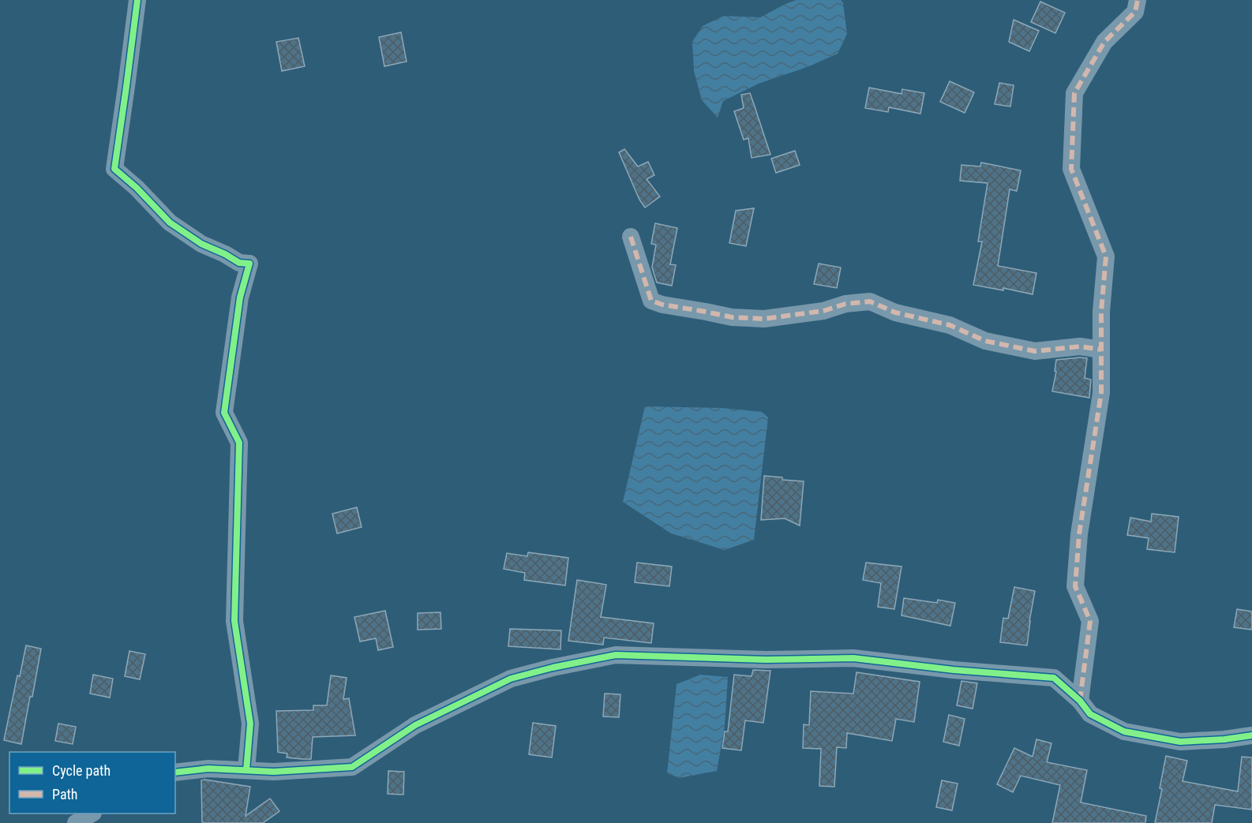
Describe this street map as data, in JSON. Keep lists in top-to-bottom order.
{
  "legend": ["Cycle path", "Path"]
}
